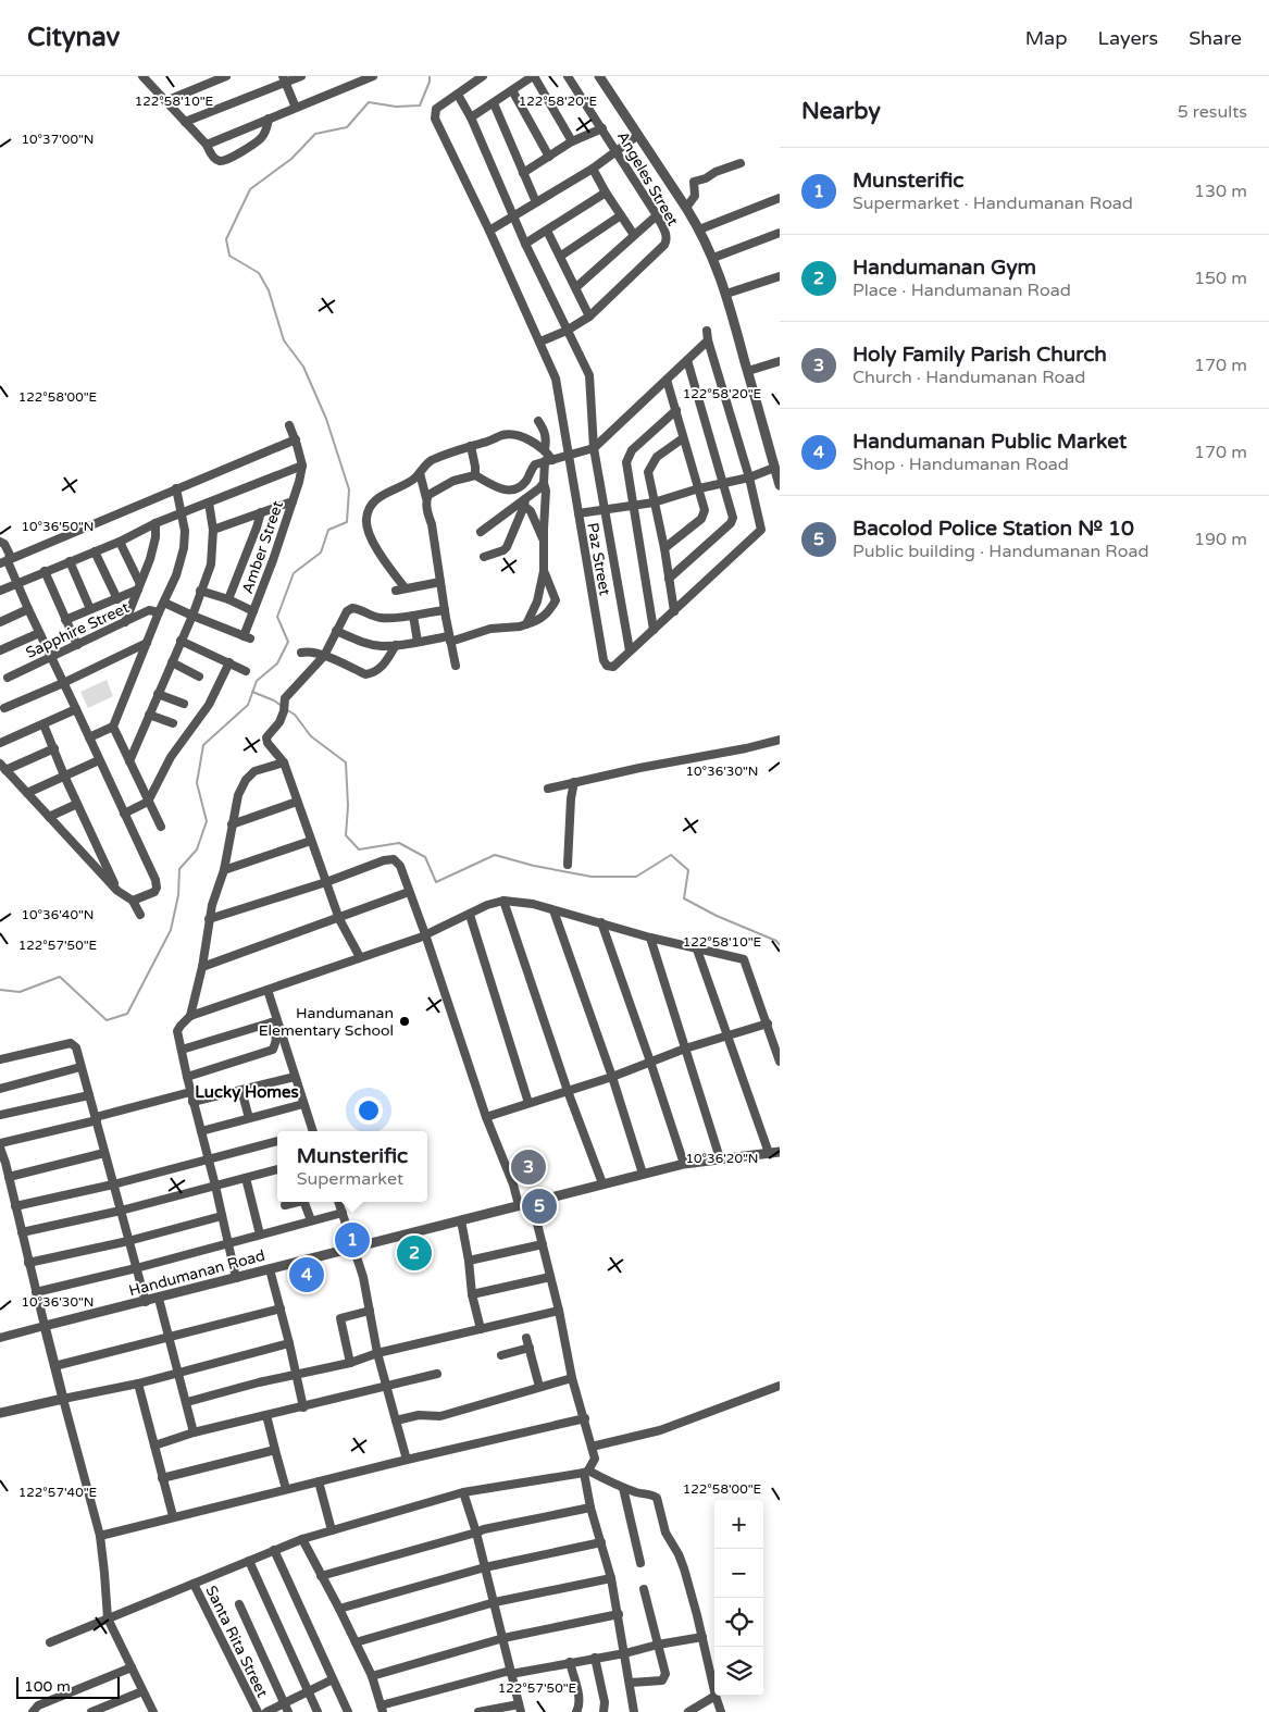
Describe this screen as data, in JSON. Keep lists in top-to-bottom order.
{
  "streets": {
    "street": [
      "Angeles Street",
      "Amber Street",
      "Paz Street",
      "Sapphire Street",
      "Handumanan Road",
      "Santa Rita Street"
    ]
  },
  "crossings": [
    ["Angeles Street", "Paz Street"]
  ],
  "districts": ["Lucky Homes"],
  "places": ["Handumanan Elementary School"],
  "scale_bar": "100 m",
  "page": {
    "header": "Citynav",
    "nav": ["Map", "Layers", "Share"],
    "heading": ["Nearby", "5 results"],
    "list": [
      {
        "mark": "1",
        "name": "Munsterific",
        "note": "Supermarket · Handumanan Road",
        "value": "130 m"
      },
      {
        "mark": "2",
        "name": "Handumanan Gym",
        "note": "Place · Handumanan Road",
        "value": "150 m"
      },
      {
        "mark": "3",
        "name": "Holy Family Parish Church",
        "note": "Church · Handumanan Road",
        "value": "170 m"
      },
      {
        "mark": "4",
        "name": "Handumanan Public Market",
        "note": "Shop · Handumanan Road",
        "value": "170 m"
      },
      {
        "mark": "5",
        "name": "Bacolod Police Station № 10",
        "note": "Public building · Handumanan Road",
        "value": "190 m"
      }
    ],
    "popup": ["Munsterific", "Supermarket"],
    "pins": [
      "3",
      "5",
      "1",
      "2",
      "4"
    ],
    "map_buttons": ["+", "−"],
    "scale": "100 m"
  },
  "coordinates": [
    "122°58'10\"E",
    "122°58'20\"E",
    "10°37'00\"N",
    "122°58'00\"E",
    "10°36'50\"N",
    "10°36'30\"N",
    "10°36'40\"N",
    "122°57'50\"E",
    "10°36'20\"N",
    "122°57'40\"E"
  ]
}
